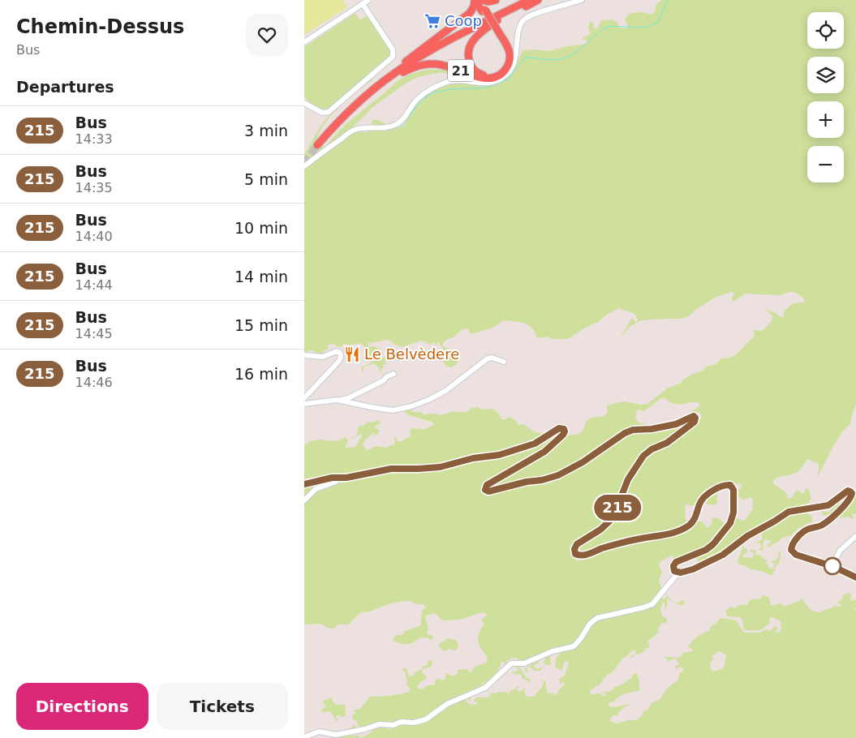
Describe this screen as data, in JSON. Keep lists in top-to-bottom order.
{
  "streets": {
    "highway": ["21"]
  },
  "places": {
    "supermarket": ["Coop"],
    "restaurant": ["Le Belvèdere"]
  },
  "lines": ["bus line 215"],
  "page": {
    "heading": [
      ["Chemin-Dessus", "Bus"],
      "Departures"
    ],
    "on_map": "215",
    "map_buttons": ["+", "−"],
    "list": [
      {
        "mark": "215",
        "name": "Bus",
        "note": "14:33",
        "value": "3 min"
      },
      {
        "mark": "215",
        "name": "Bus",
        "note": "14:35",
        "value": "5 min"
      },
      {
        "mark": "215",
        "name": "Bus",
        "note": "14:40",
        "value": "10 min"
      },
      {
        "mark": "215",
        "name": "Bus",
        "note": "14:44",
        "value": "14 min"
      },
      {
        "mark": "215",
        "name": "Bus",
        "note": "14:45",
        "value": "15 min"
      },
      {
        "mark": "215",
        "name": "Bus",
        "note": "14:46",
        "value": "16 min"
      }
    ],
    "buttons": ["Directions", "Tickets"]
  }
}
